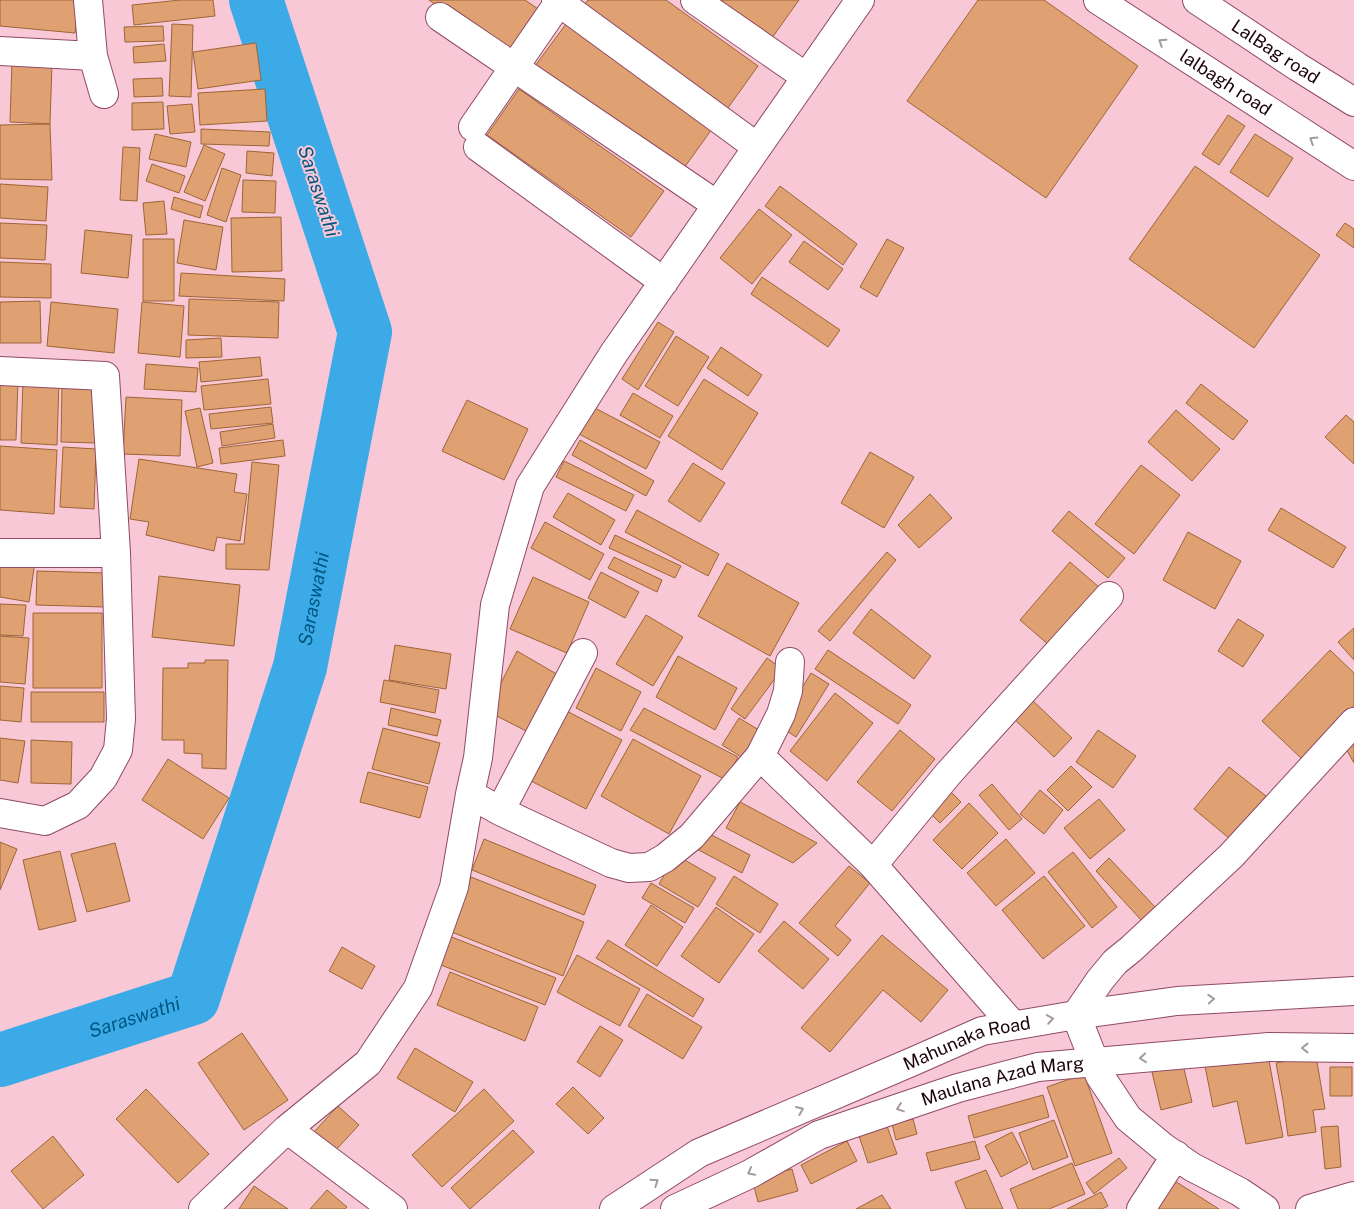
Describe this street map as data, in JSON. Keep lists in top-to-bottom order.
{
  "streets": {
    "street": [
      "LalBag road",
      "lalbagh road",
      "Mahunaka Road",
      "Maulana Azad Marg"
    ]
  },
  "one_way": ["lalbagh road", "Mahunaka Road", "Maulana Azad Marg"],
  "water": ["Saraswathi"]
}
